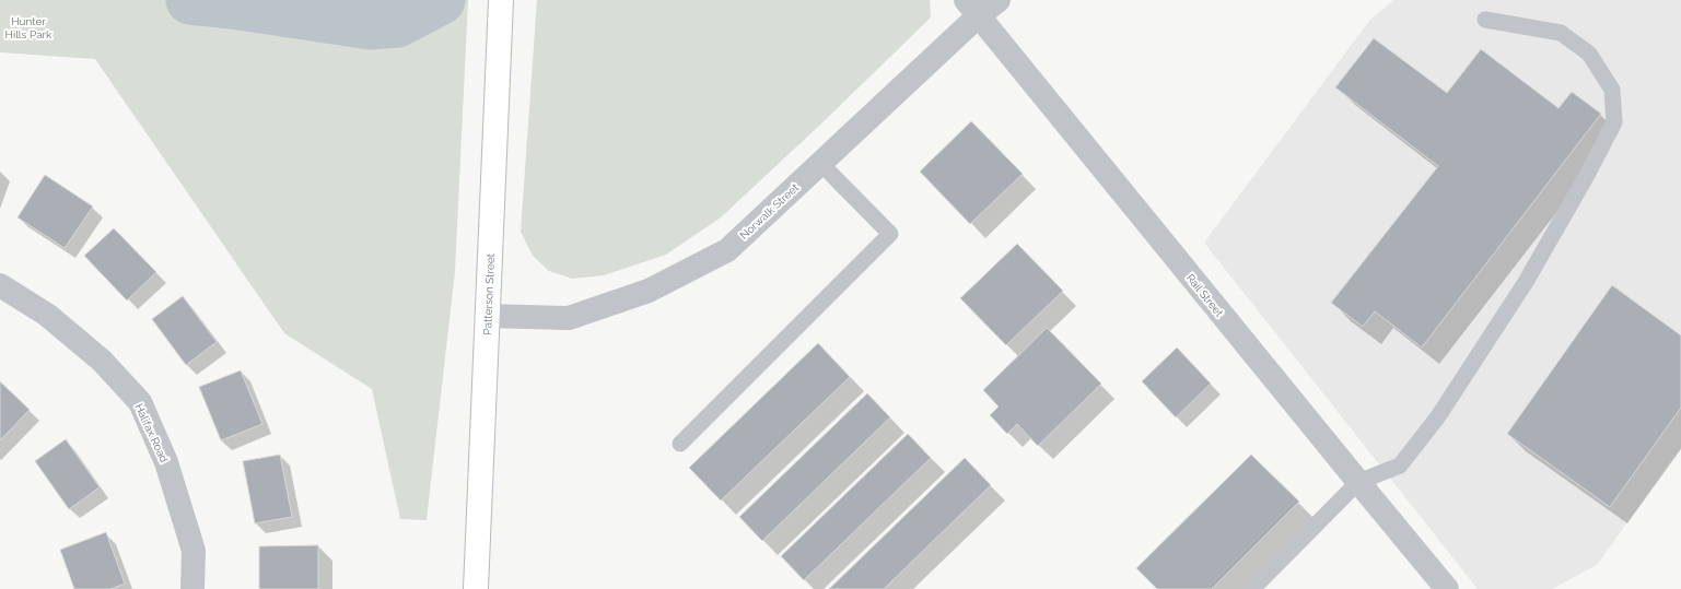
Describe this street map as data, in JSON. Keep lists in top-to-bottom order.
{
  "streets": {
    "main road": ["Patterson Street"],
    "street": ["Norwalk Street", "Rail Street", "Halifax Road"]
  },
  "crossings": [
    ["Norwalk Street", "Patterson Street"],
    ["Norwalk Street", "Rail Street"]
  ],
  "parks": ["Hunter Hills Park"]
}
